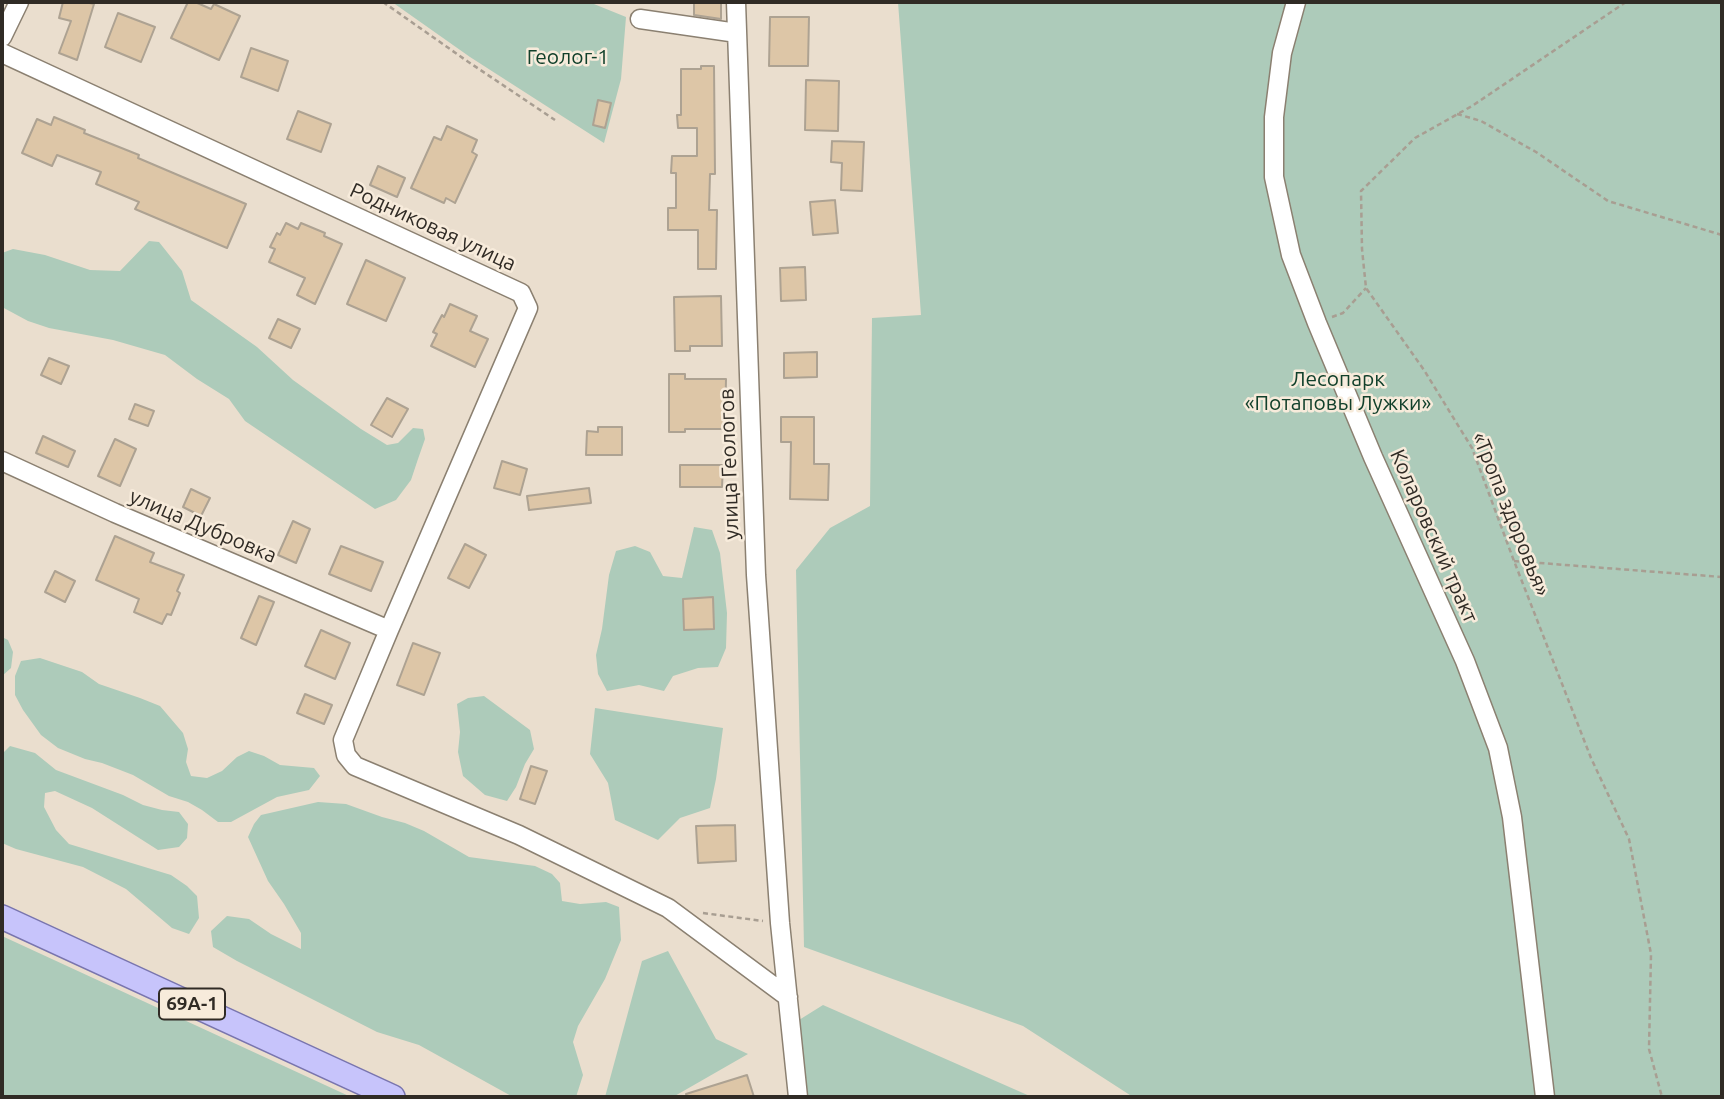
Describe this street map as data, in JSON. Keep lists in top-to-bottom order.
{
  "streets": {
    "main road": ["69А-1"],
    "street": [
      "Родниковая улица",
      "улица Геологов",
      "улица Дубровка",
      "Коларовский тракт"
    ],
    "path": ["«Тропа здоровья»"]
  },
  "crossings": [
    ["Родниковая улица", "улица Дубровка"]
  ],
  "parks": ["Геолог-1", "Лесопарк «Потаповы Лужки»"]
}
